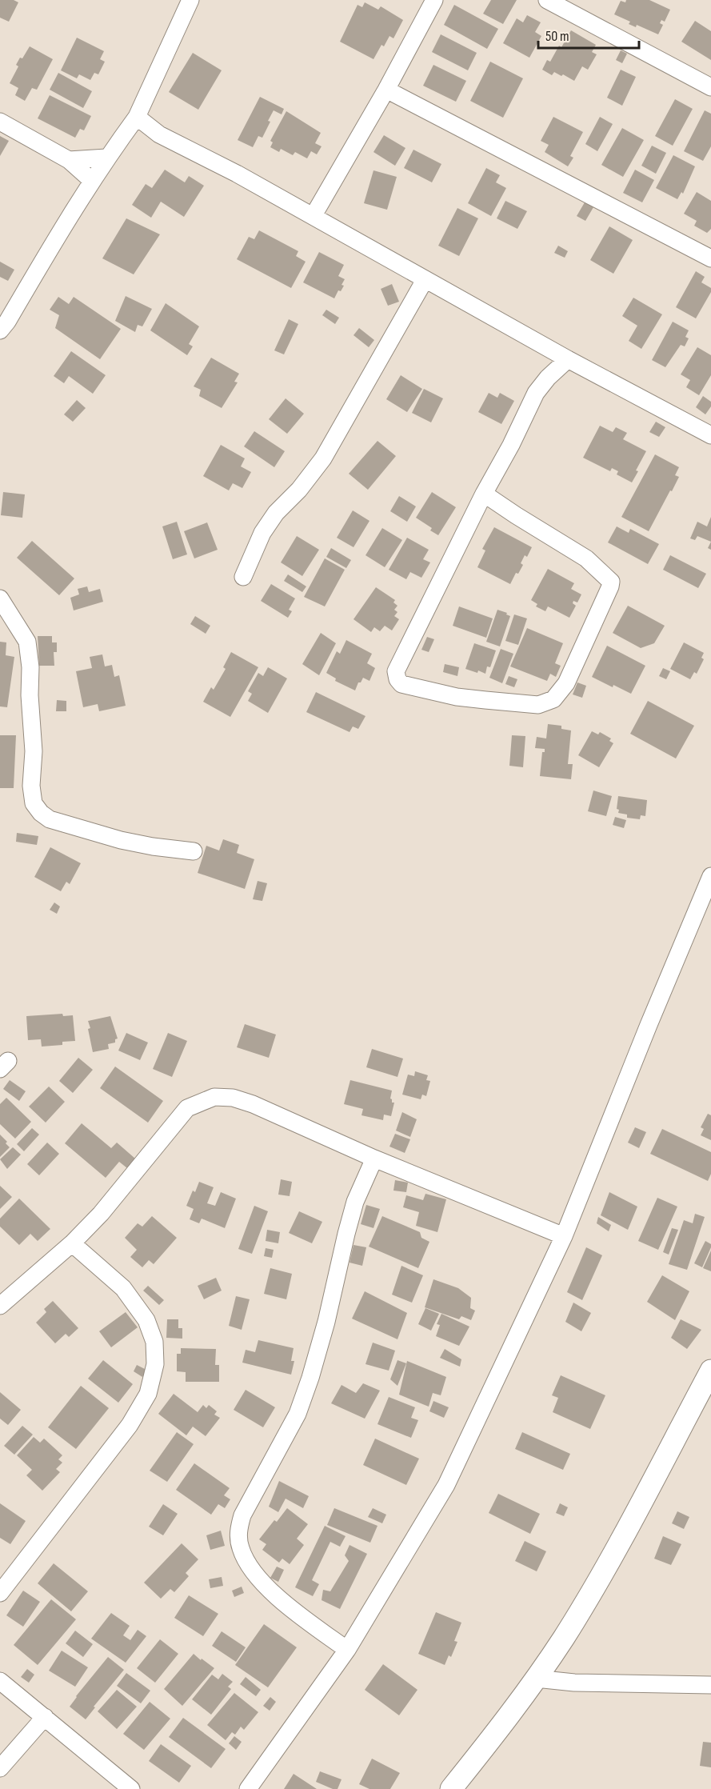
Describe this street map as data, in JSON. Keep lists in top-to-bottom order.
{
  "scale_bar": "50 m"
}
